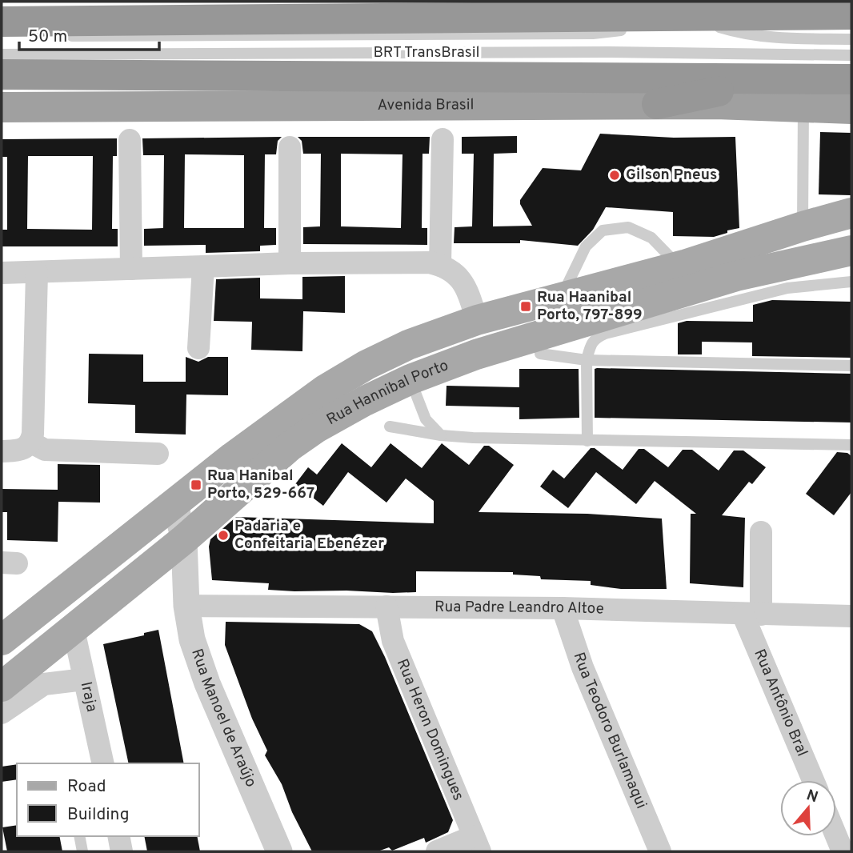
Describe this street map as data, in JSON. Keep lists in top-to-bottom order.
{
  "streets": {
    "highway": ["Avenida Brasil"],
    "main road": ["Rua Hannibal Porto"],
    "street": [
      "Rua Padre Leandro Altoe",
      "Iraja",
      "Rua Antônio Bral",
      "Rua Manoel de Araújo",
      "Rua Heron Domingues",
      "Rua Teodoro Burlamaqui"
    ],
    "lane": ["BRT TransBrasil"]
  },
  "crossings": [
    ["Rua Hannibal Porto", "Iraja"],
    ["Rua Hannibal Porto", "Rua Manoel de Araújo"],
    ["Rua Padre Leandro Altoe", "Rua Antônio Bral"],
    ["Rua Padre Leandro Altoe", "Rua Manoel de Araújo"],
    ["Rua Padre Leandro Altoe", "Rua Heron Domingues"],
    ["Rua Padre Leandro Altoe", "Rua Teodoro Burlamaqui"]
  ],
  "places": {
    "other": ["Gilson Pneus", "Padaria e Confeitaria Ebenézer"],
    "transit": ["Rua Haanibal Porto, 797-899", "Rua Hanibal Porto, 529-667"]
  },
  "legend": ["Road", "Building"],
  "scale_bar": "50 m",
  "north": "top"
}
